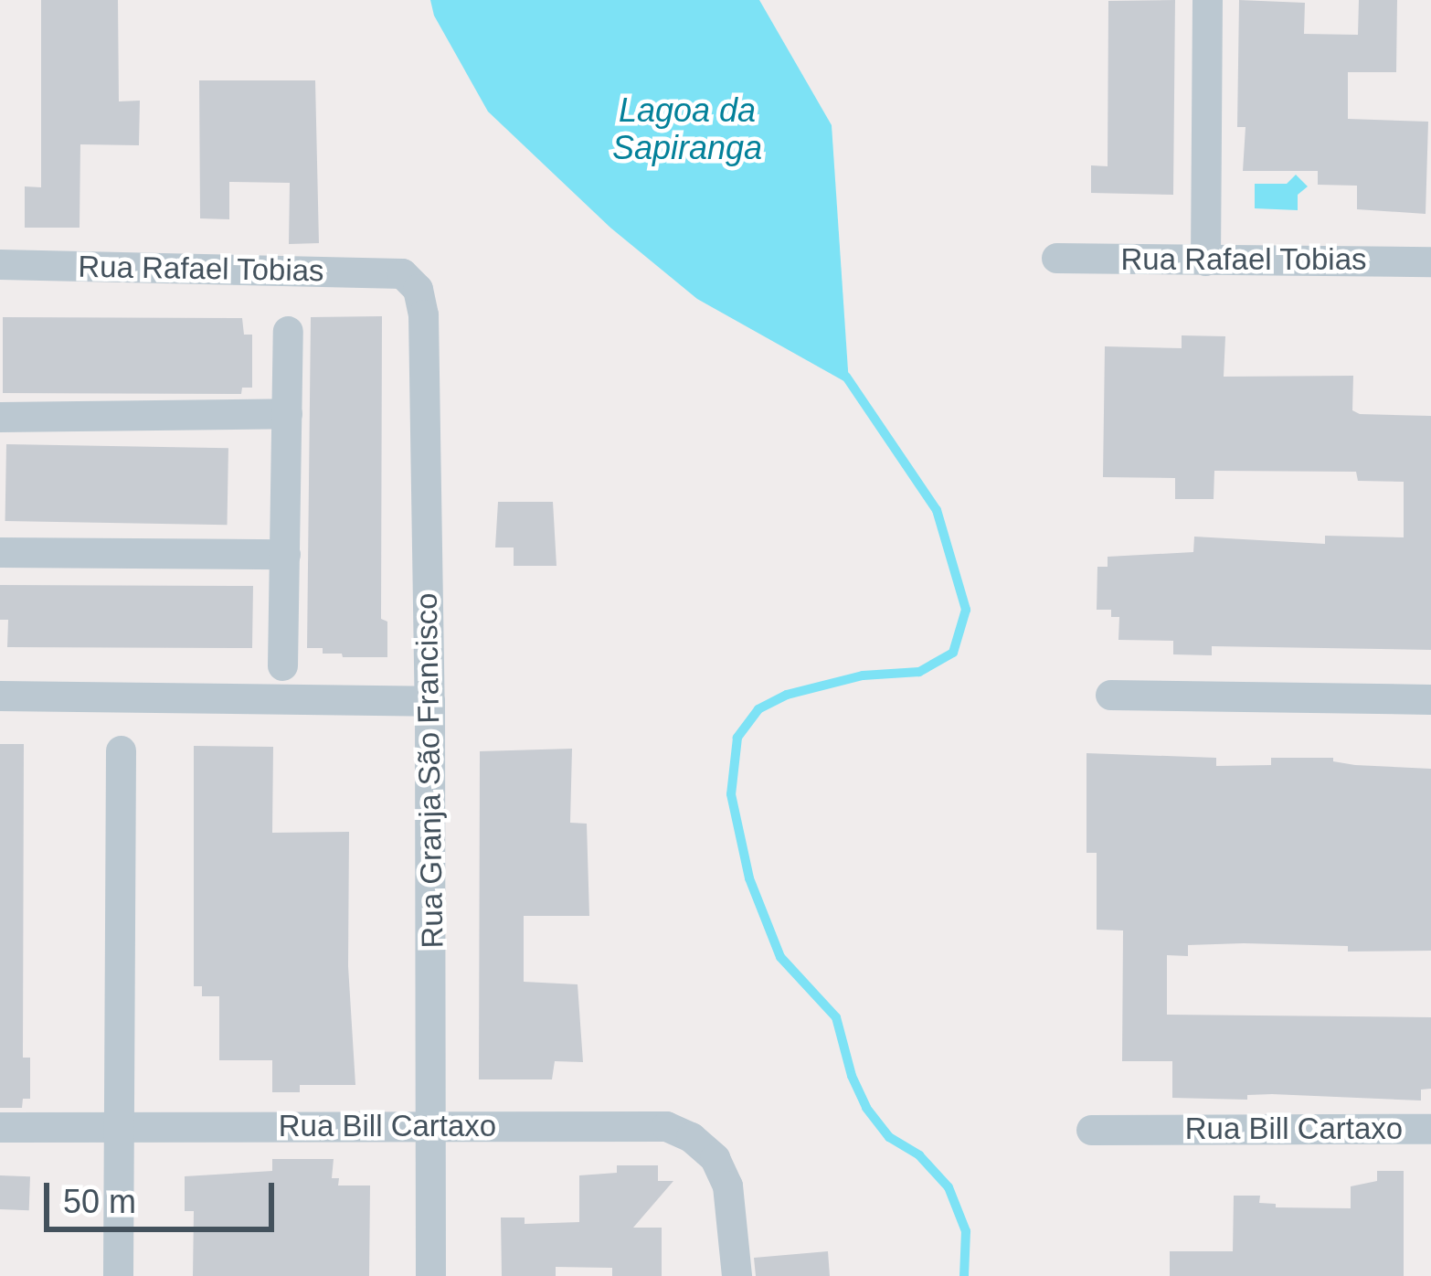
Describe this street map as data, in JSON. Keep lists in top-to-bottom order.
{
  "streets": {
    "street": ["Rua Rafael Tobias", "Rua Granja São Francisco", "Rua Bill Cartaxo"]
  },
  "crossings": [
    ["Rua Rafael Tobias", "Rua Granja São Francisco"],
    ["Rua Granja São Francisco", "Rua Bill Cartaxo"]
  ],
  "water": ["Lagoa da Sapiranga"],
  "scale_bar": "50 m"
}
